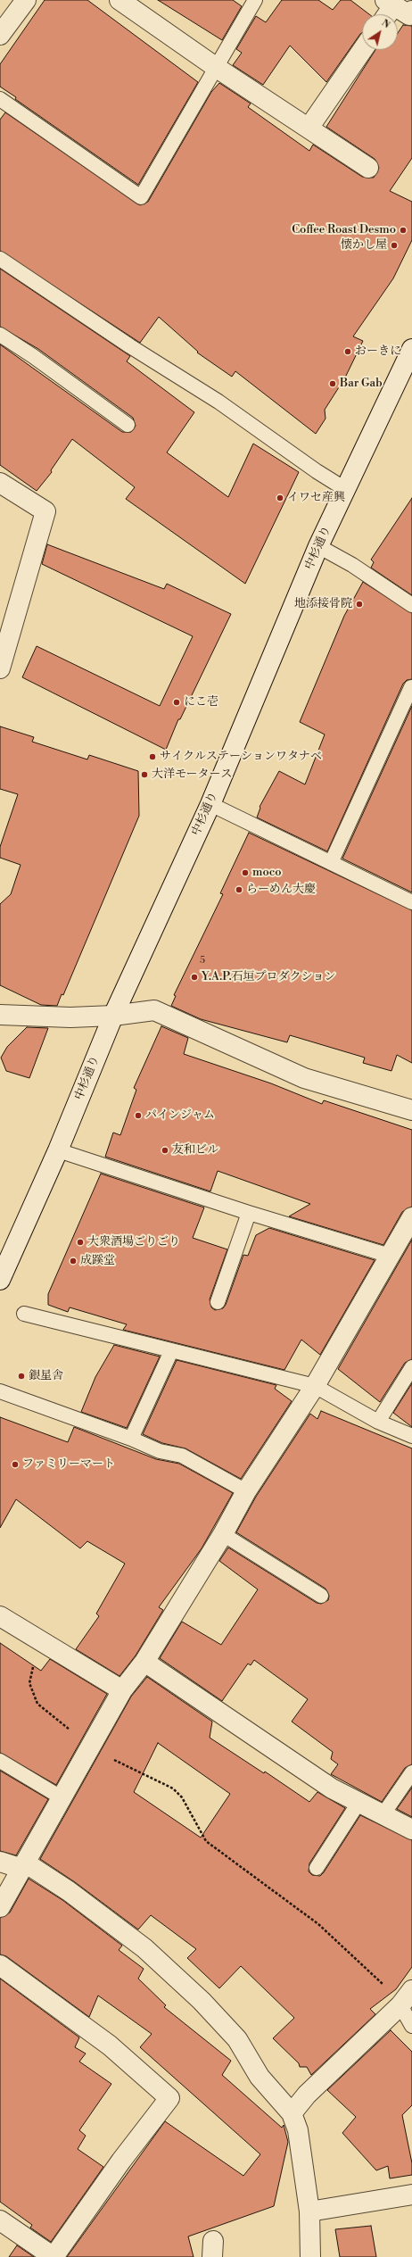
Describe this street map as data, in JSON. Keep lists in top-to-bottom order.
{
  "streets": {
    "street": ["中杉通り"]
  },
  "places": [
    "Coffee Roast Desmo",
    "懐かし屋",
    "おーきに",
    "Bar Gab",
    "イワセ産興",
    "地添接骨院",
    "にこ壱",
    "サイクルステーションワタナベ",
    "大洋モータース",
    "moco",
    "らーめん大慶",
    "Y.A.P.石垣プロダクション",
    "パインジャム",
    "友和ビル",
    "大衆酒場ごりごり",
    "成蹊堂",
    "銀星舎",
    "ファミリーマート"
  ],
  "house_numbers": ["5"],
  "north": "top right"
}
